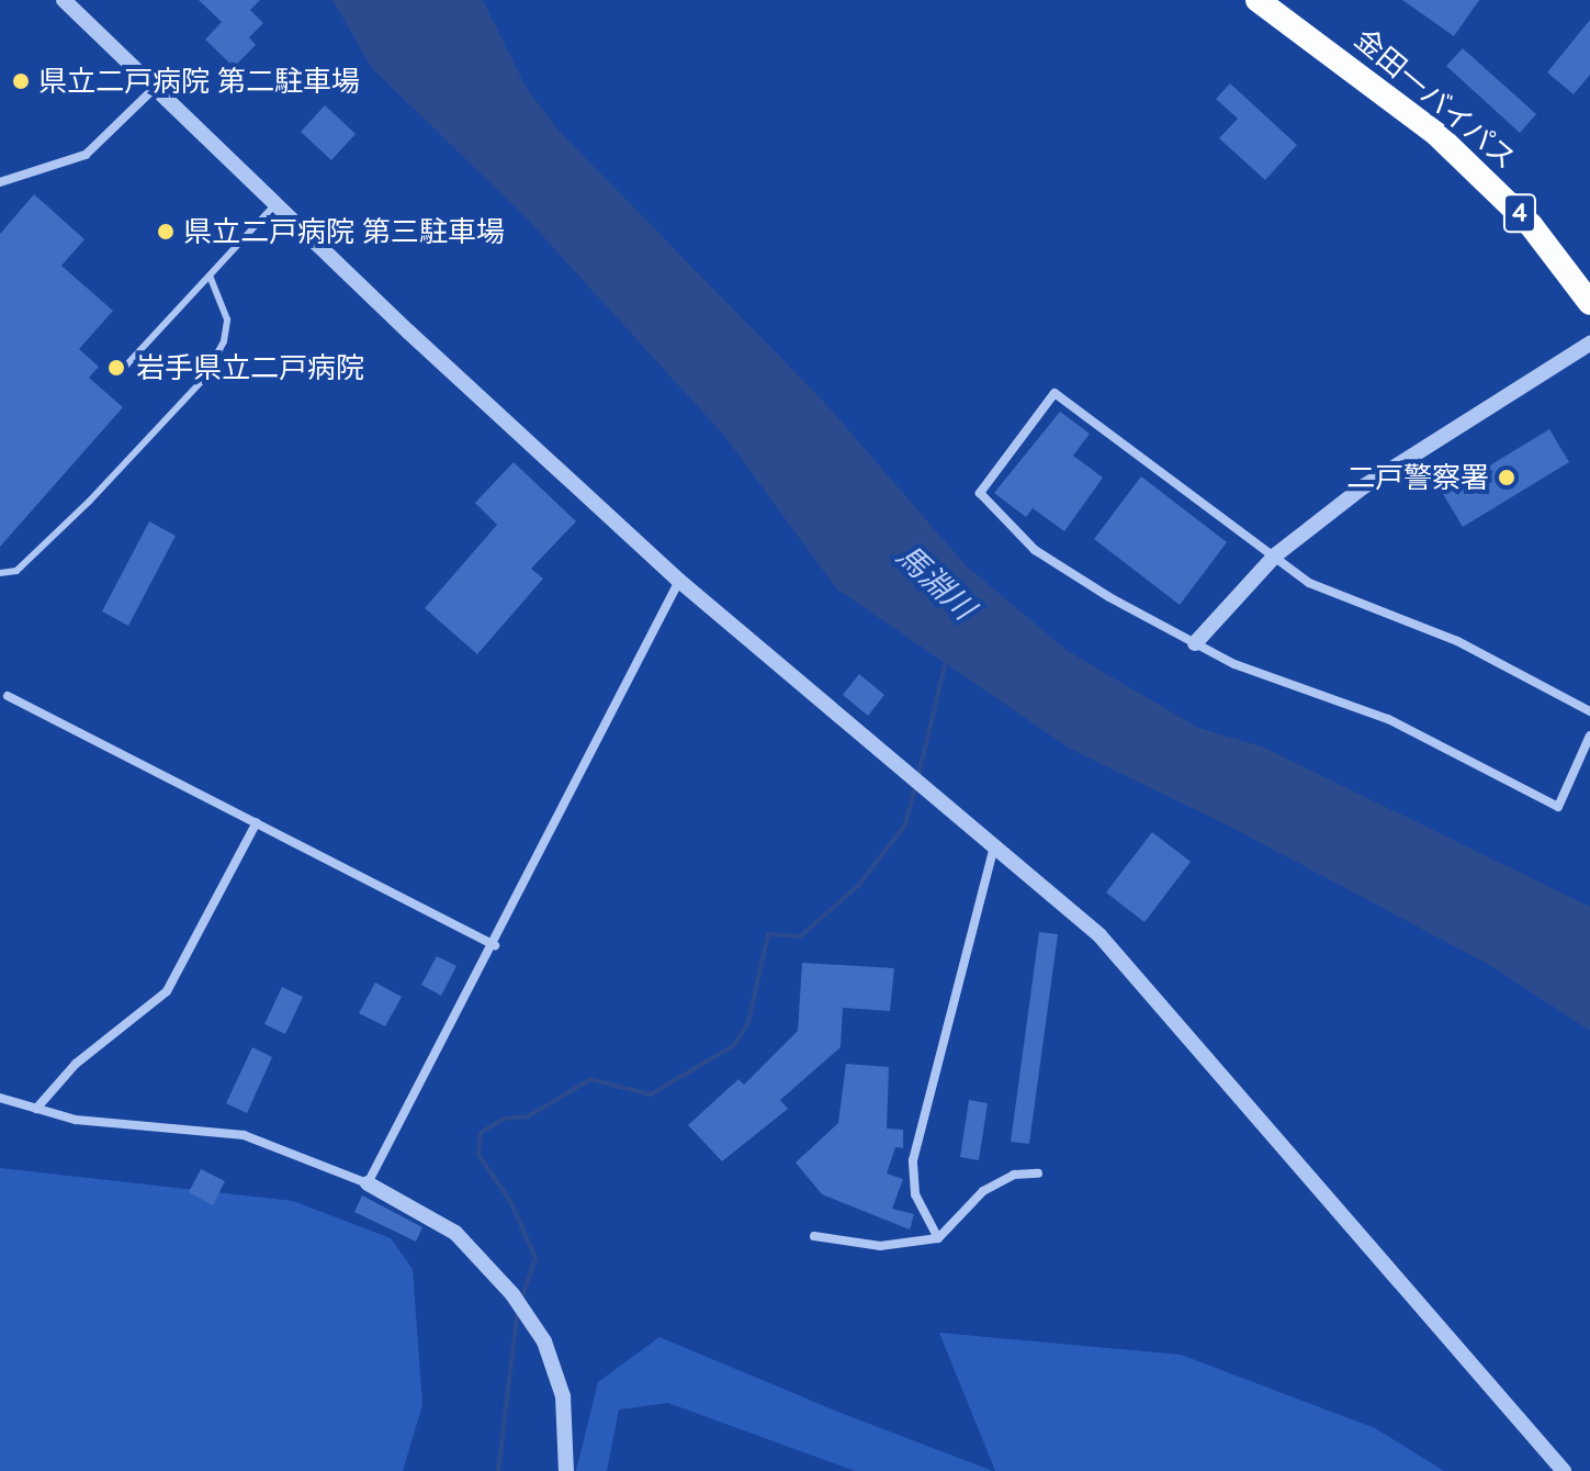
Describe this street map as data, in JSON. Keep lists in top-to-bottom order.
{
  "streets": {
    "highway": ["金田一バイパス", "4"]
  },
  "water": ["馬淵川"],
  "places": [
    "県立二戸病院 第二駐車場",
    "県立二戸病院 第三駐車場",
    "岩手県立二戸病院",
    "二戸警察署"
  ]
}
